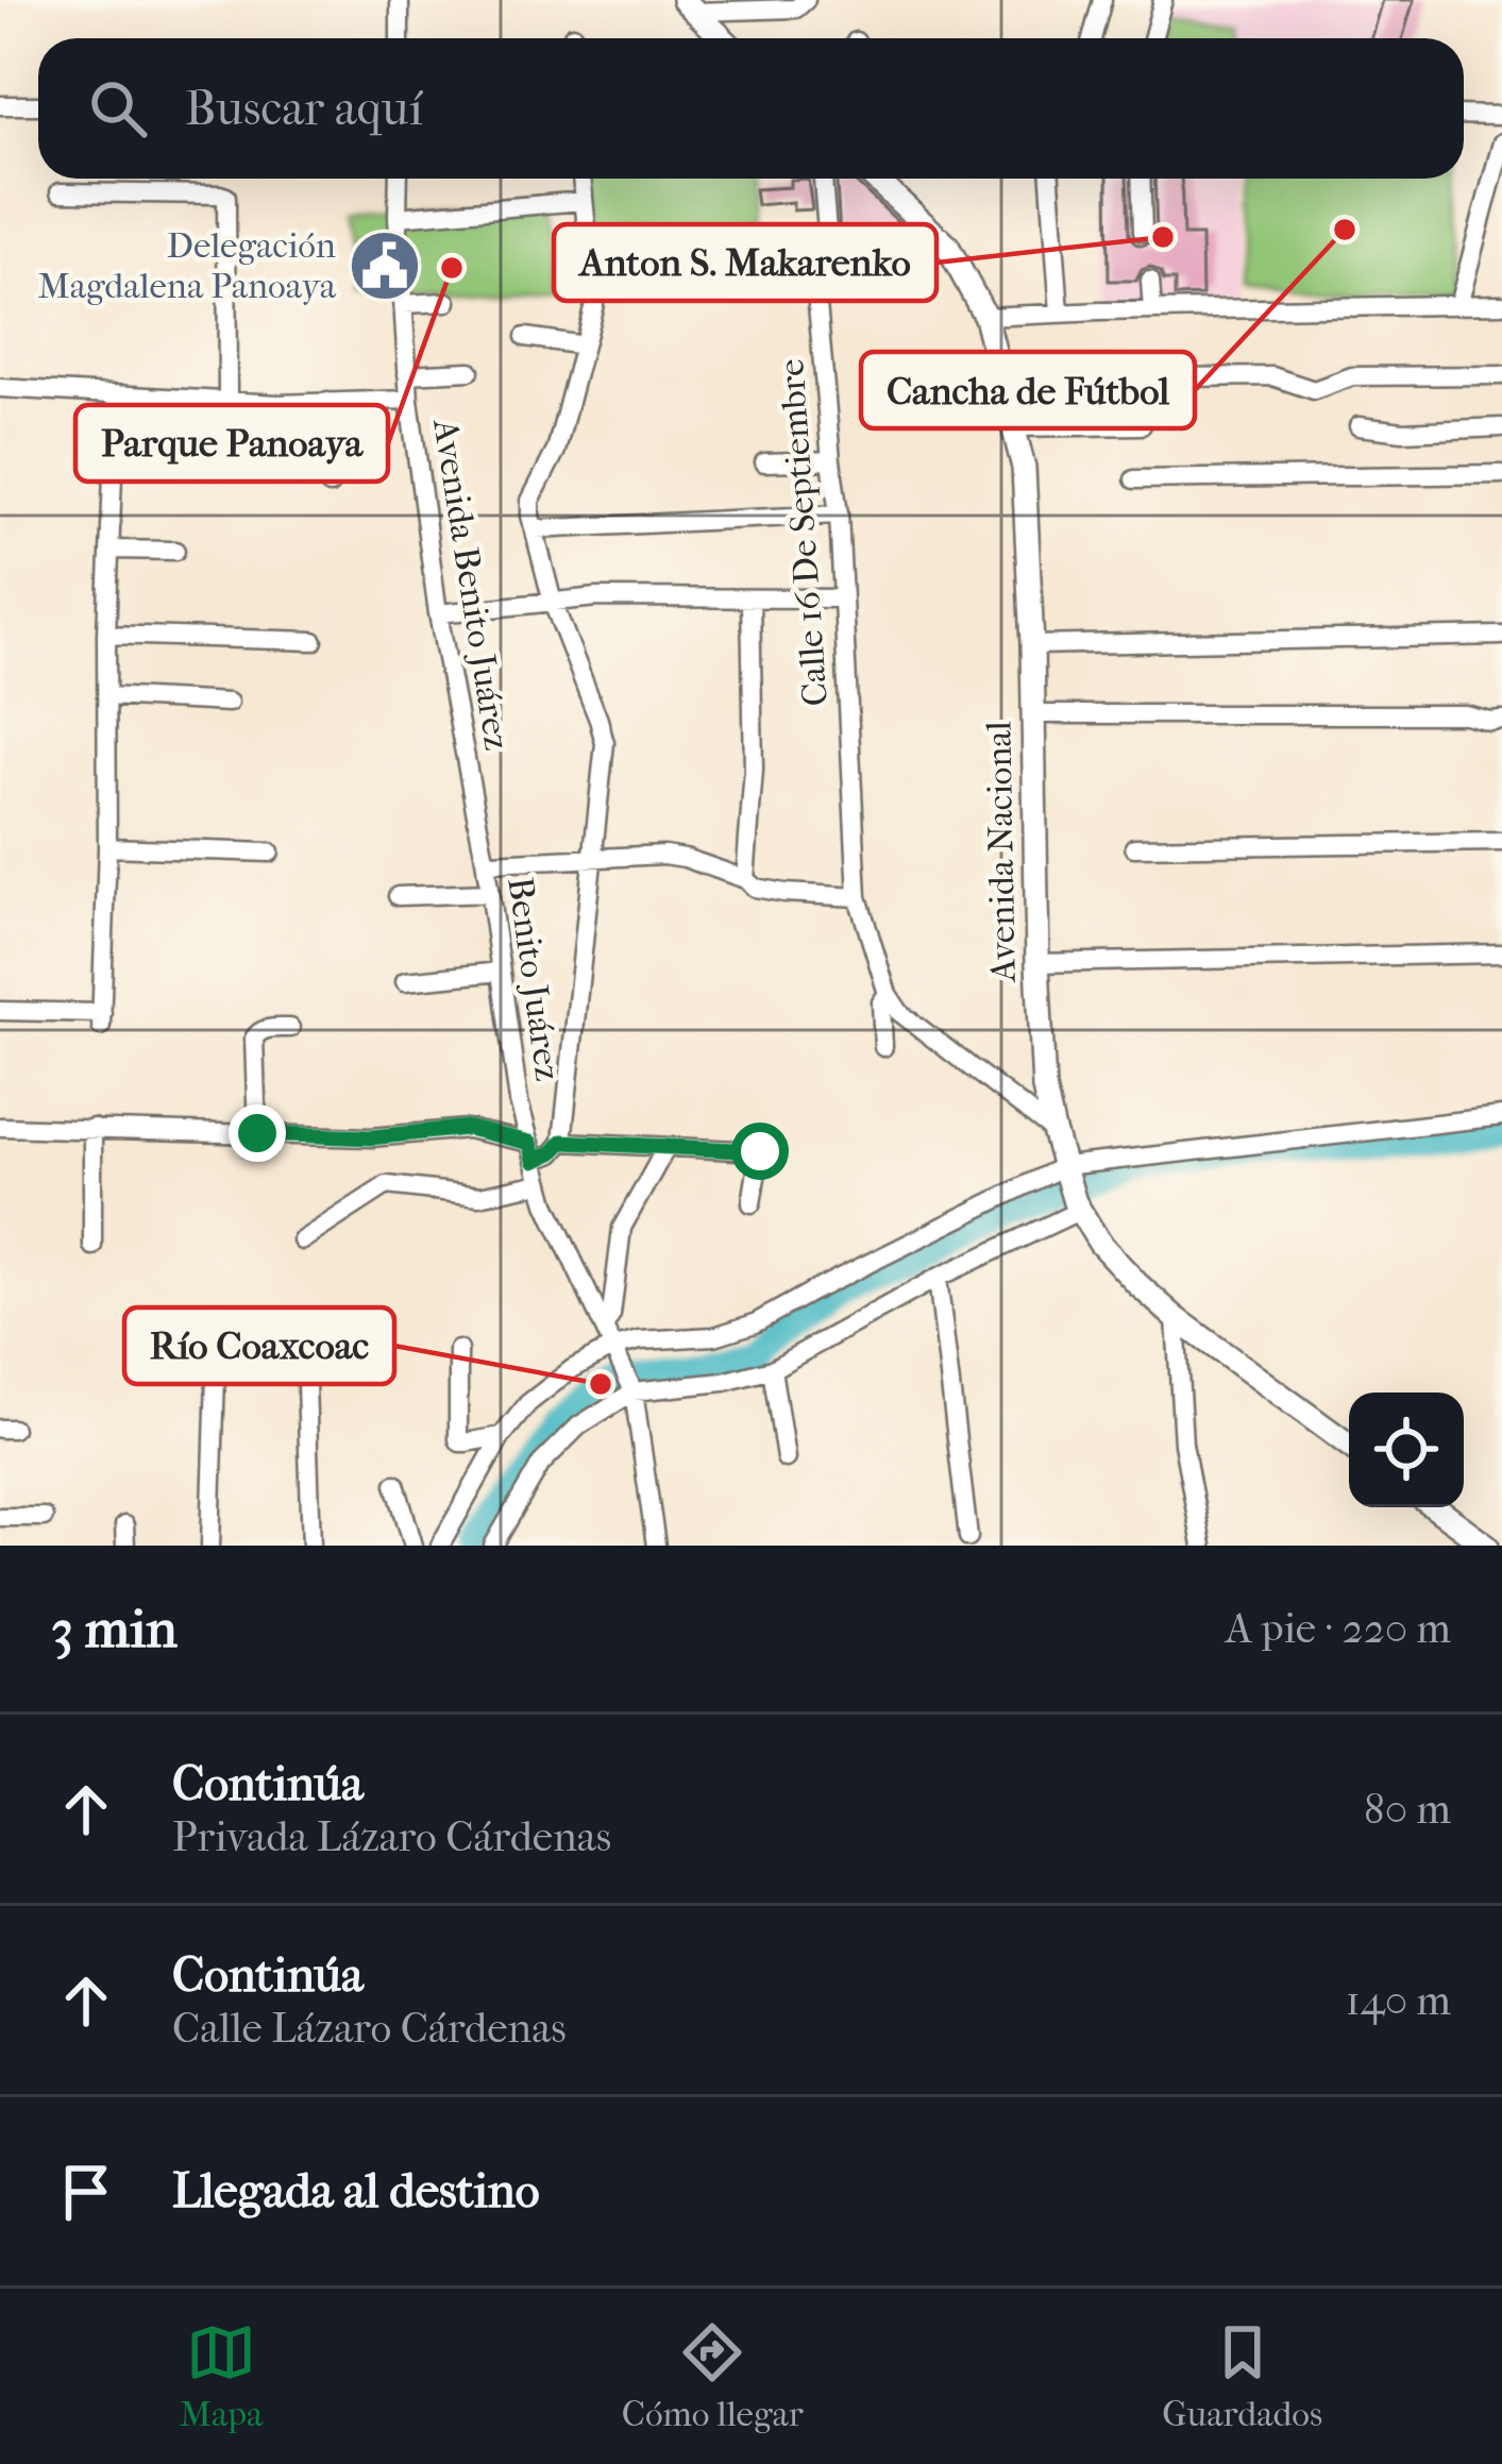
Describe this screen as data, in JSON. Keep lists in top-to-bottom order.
{
  "streets": {
    "main road": ["Avenida Nacional"],
    "street": ["Calle 16 De Septiembre", "Avenida Benito Juárez", "Benito Juárez"]
  },
  "crossings": [
    ["Avenida Benito Juárez", "Benito Juárez"]
  ],
  "places": {
    "other": [
      "Cancha de Fútbol",
      "Anton S. Makarenko",
      "Parque Panoaya",
      "Río Coaxcoac"
    ],
    "public building": ["Delegación Magdalena Panoaya"]
  },
  "page": {
    "search": "Buscar aquí",
    "heading": ["3 min", "A pie · 220 m"],
    "list": [
      ["Continúa", "Privada Lázaro Cárdenas", "80 m"],
      ["Continúa", "Calle Lázaro Cárdenas", "140 m"],
      "Llegada al destino"
    ],
    "nav": ["Mapa", "Cómo llegar", "Guardados"]
  }
}
